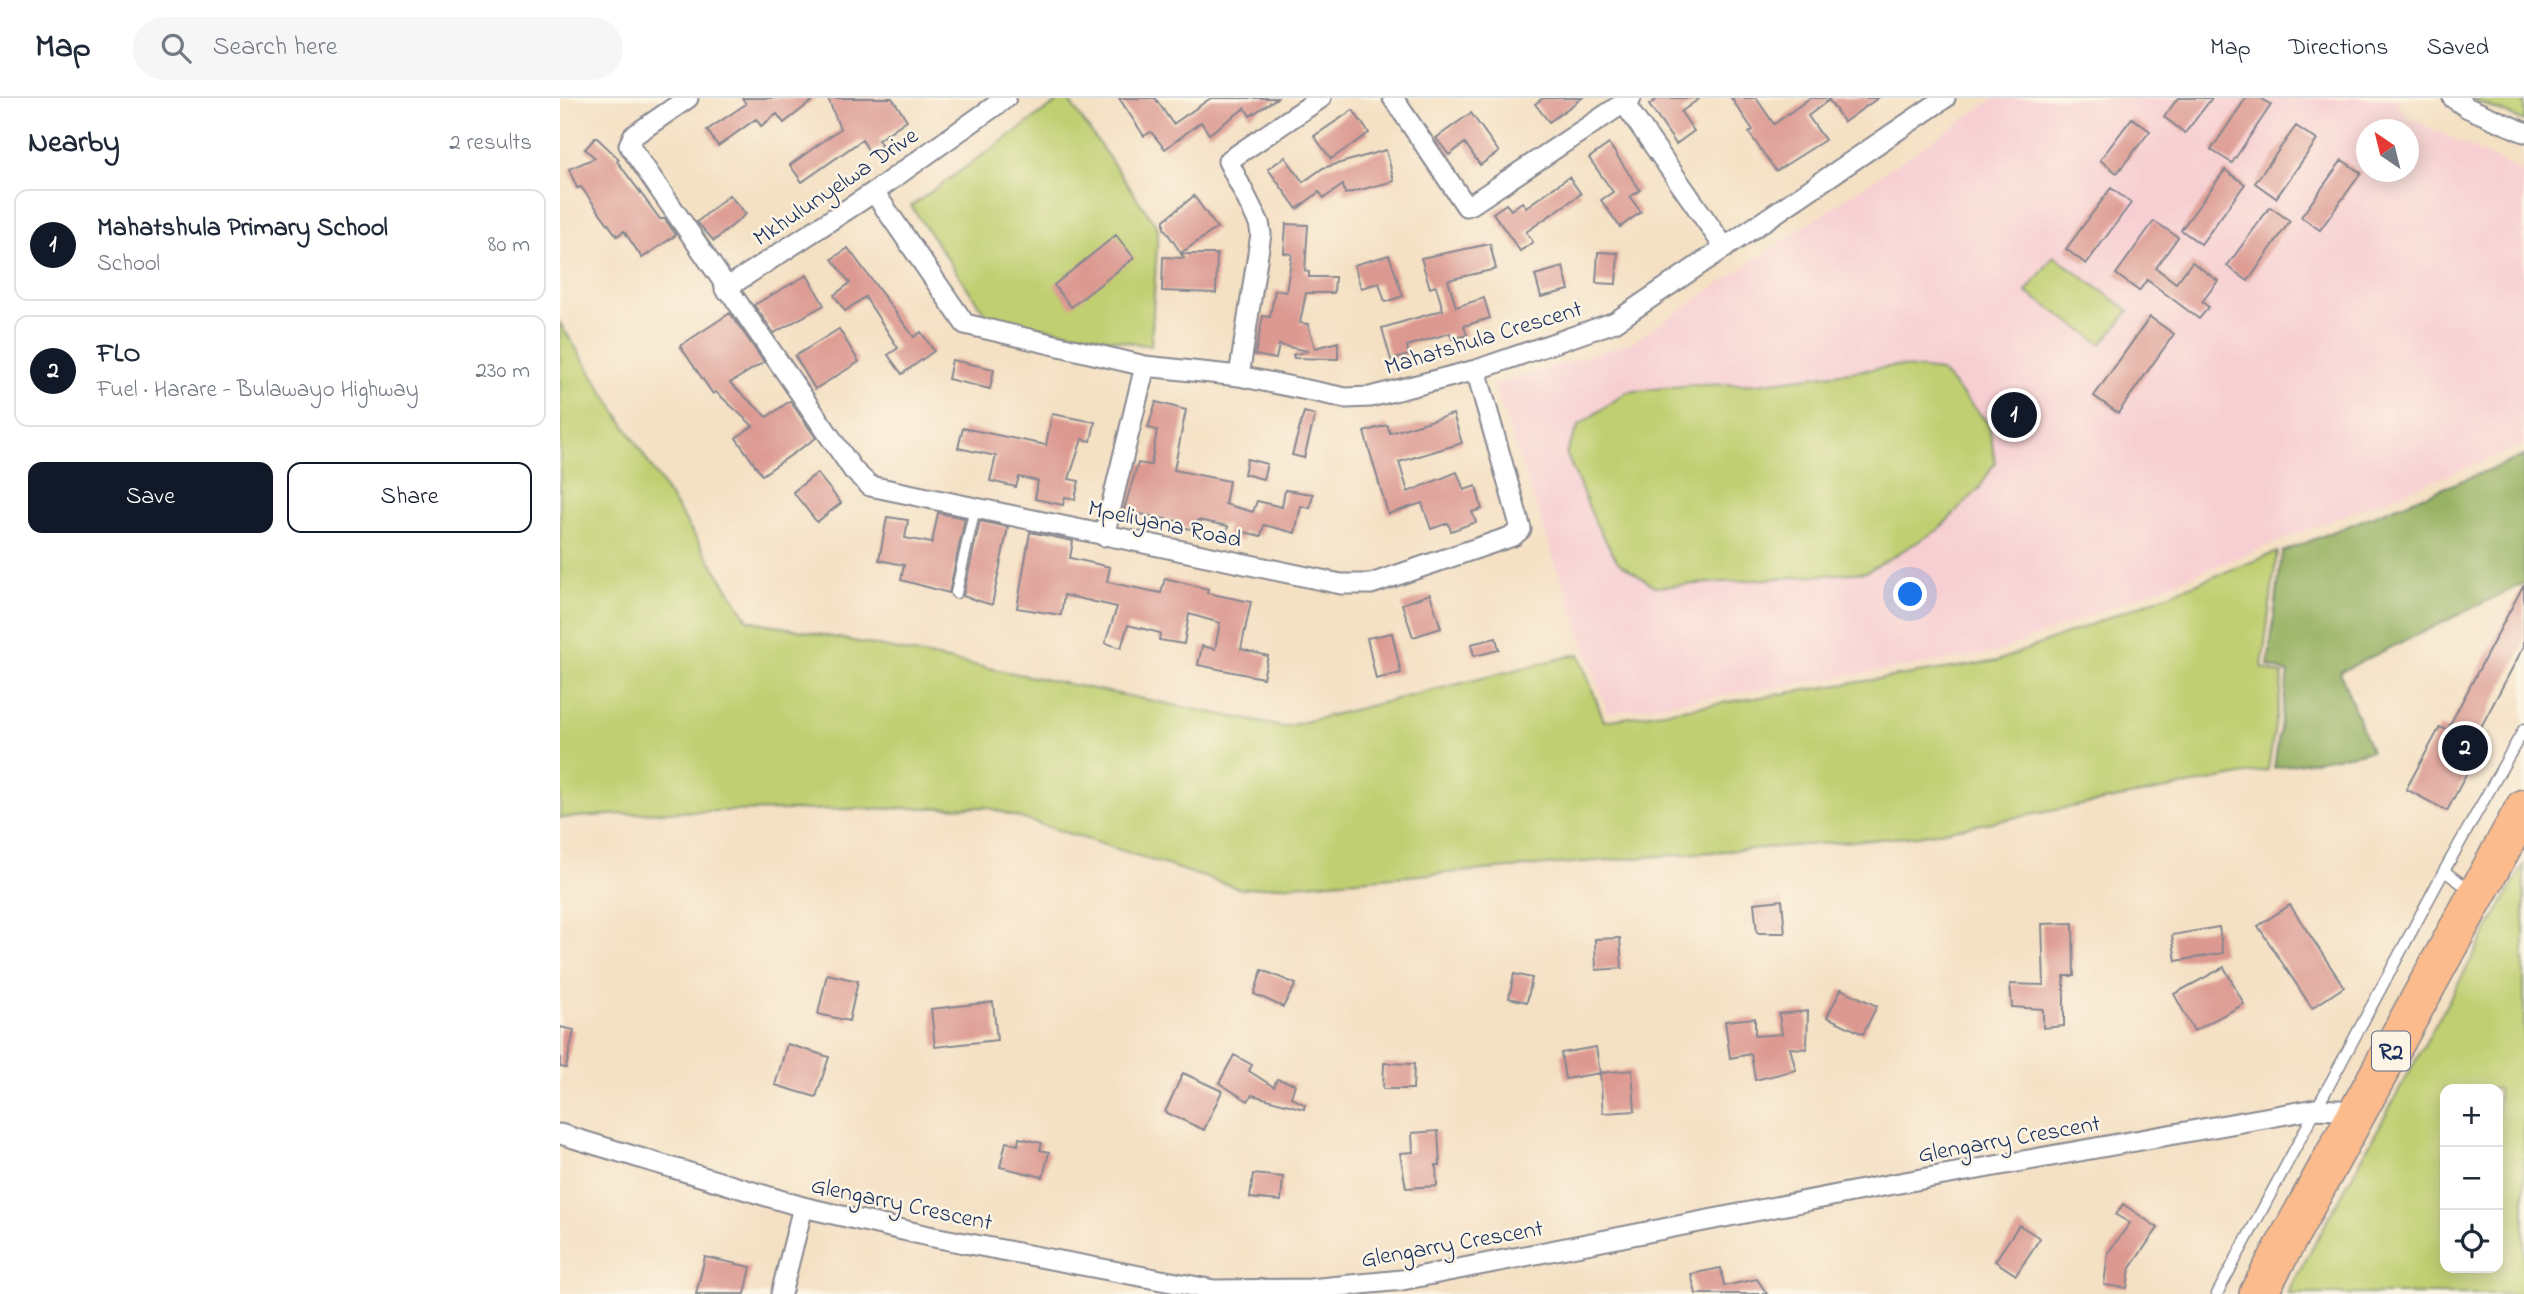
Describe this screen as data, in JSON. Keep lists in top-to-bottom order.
{
  "streets": {
    "highway": ["R2"],
    "street": [
      "Mkhulunyelwa Drive",
      "Mahatshula Crescent",
      "Mpeliyana Road",
      "Glengarry Crescent"
    ]
  },
  "crossings": [
    ["Mkhulunyelwa Drive", "Mahatshula Crescent"],
    ["Mkhulunyelwa Drive", "Mpeliyana Road"],
    ["Mahatshula Crescent", "Mpeliyana Road"],
    ["R2", "Glengarry Crescent"]
  ],
  "north": "top left",
  "page": {
    "header": "Map",
    "search": "Search here",
    "nav": ["Map", "Directions", "Saved"],
    "heading": ["Nearby", "2 results"],
    "list": [
      {
        "mark": "1",
        "name": "Mahatshula Primary School",
        "note": "School",
        "value": "80 m"
      },
      {
        "mark": "2",
        "name": "FLO",
        "note": "Fuel · Harare - Bulawayo Highway",
        "value": "230 m"
      }
    ],
    "pins": ["1", "2"],
    "buttons": ["Save", "Share"],
    "map_buttons": ["+", "−"]
  }
}
